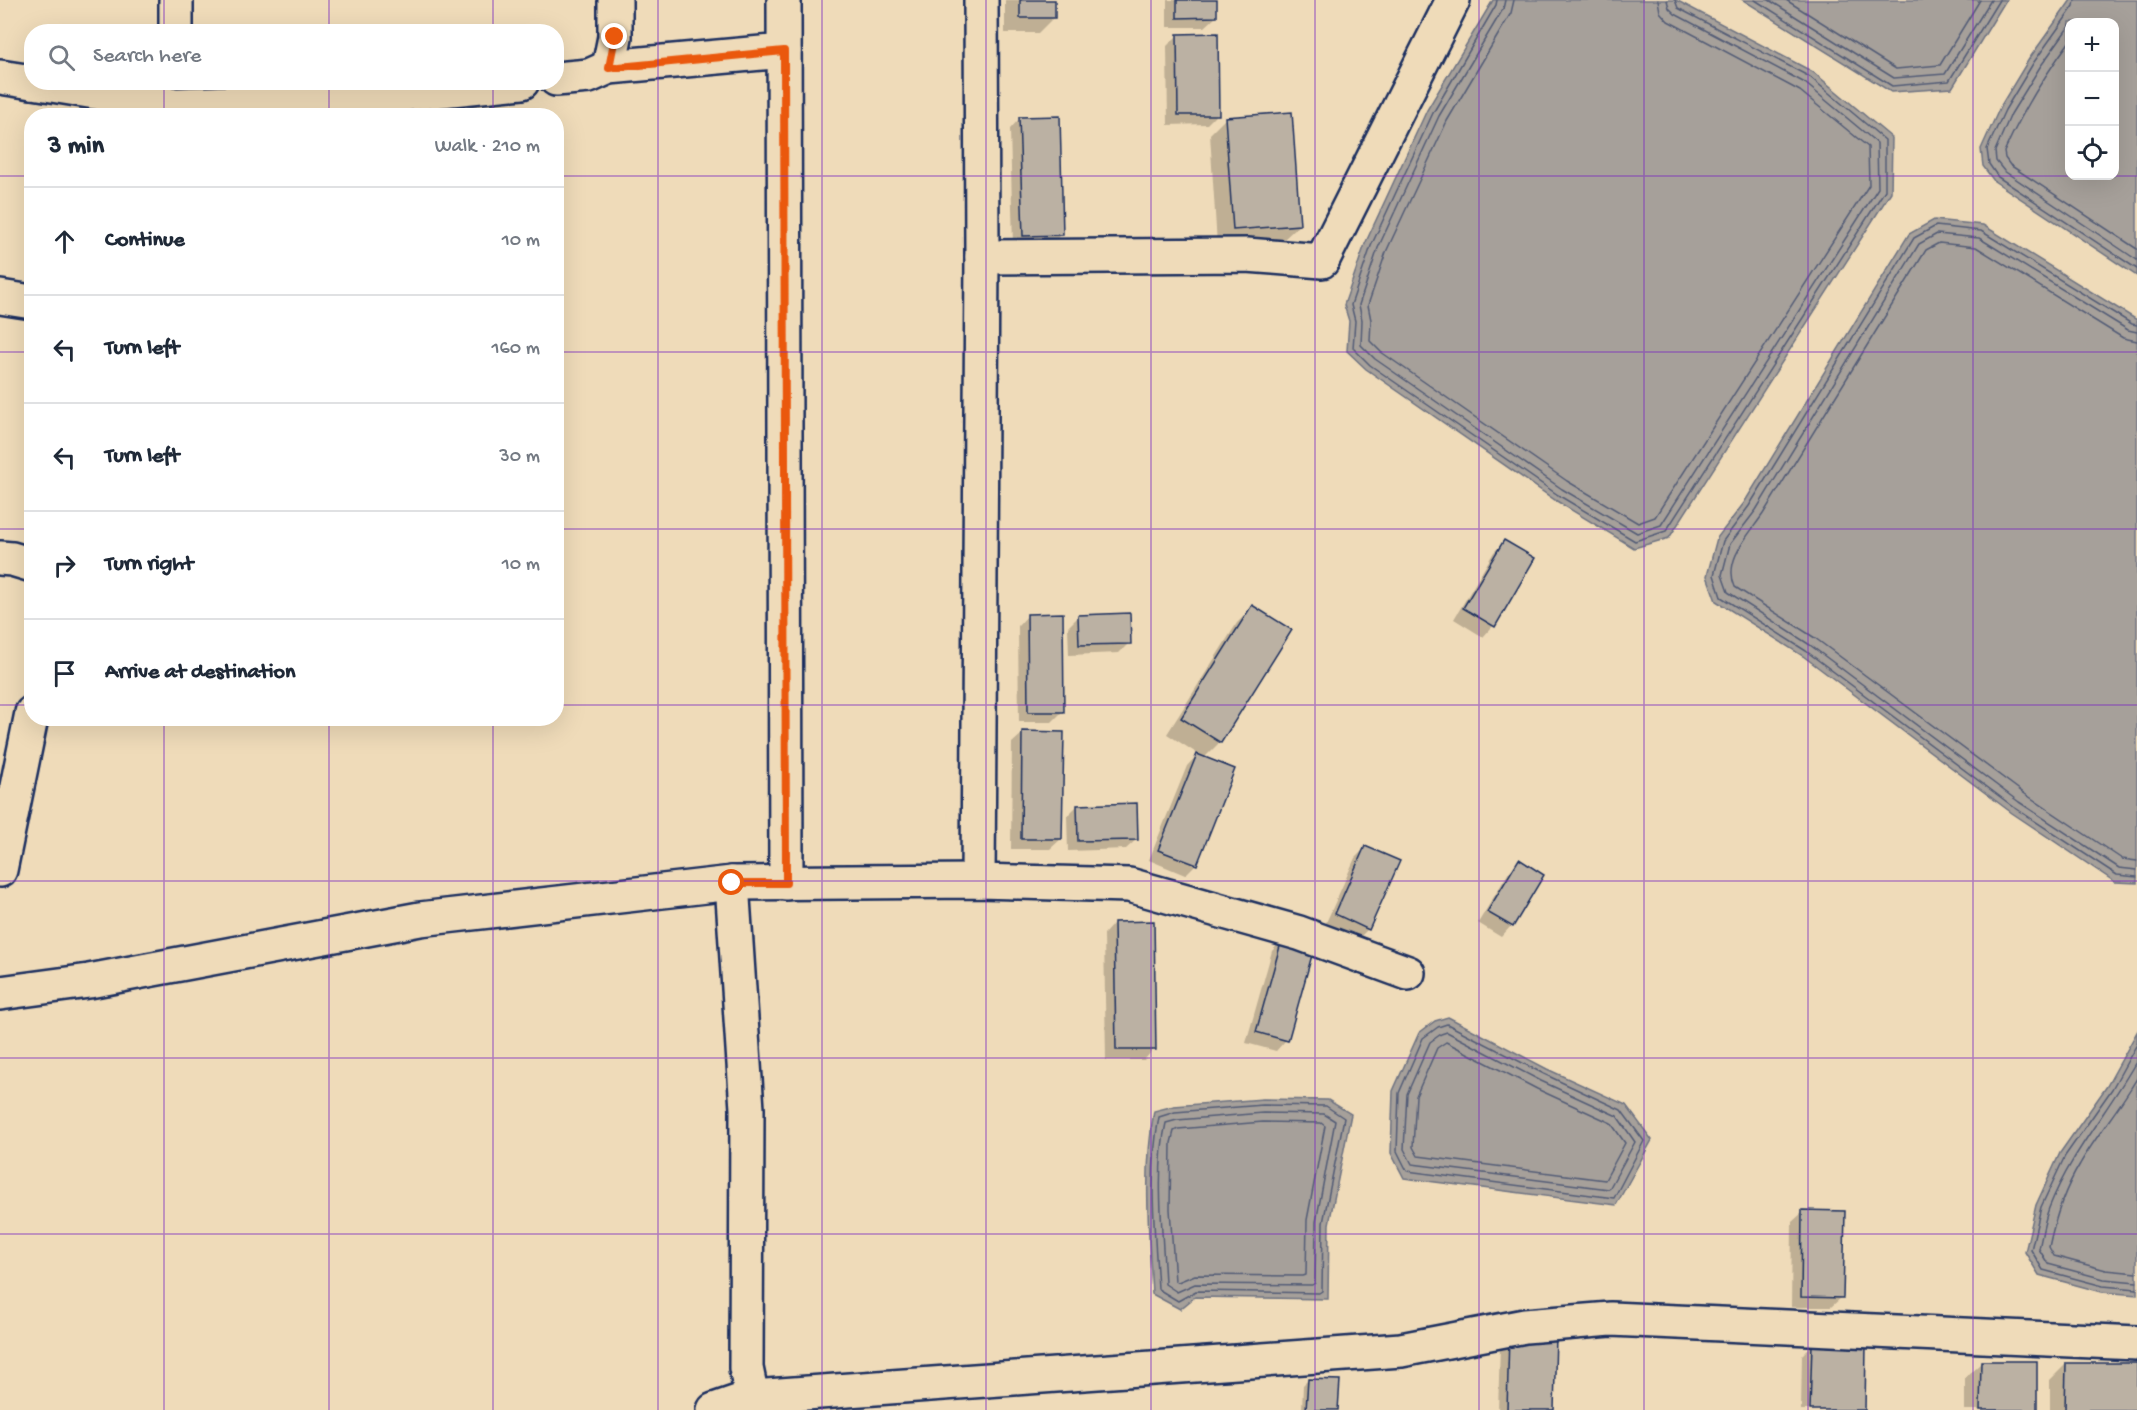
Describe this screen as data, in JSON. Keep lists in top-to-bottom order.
{
  "page": {
    "map_buttons": ["+", "−"],
    "search": "Search here",
    "heading": ["3 min", "Walk · 210 m"],
    "list": [
      ["Continue", "10 m"],
      ["Turn left", "160 m"],
      ["Turn left", "30 m"],
      ["Turn right", "10 m"],
      "Arrive at destination"
    ]
  }
}
